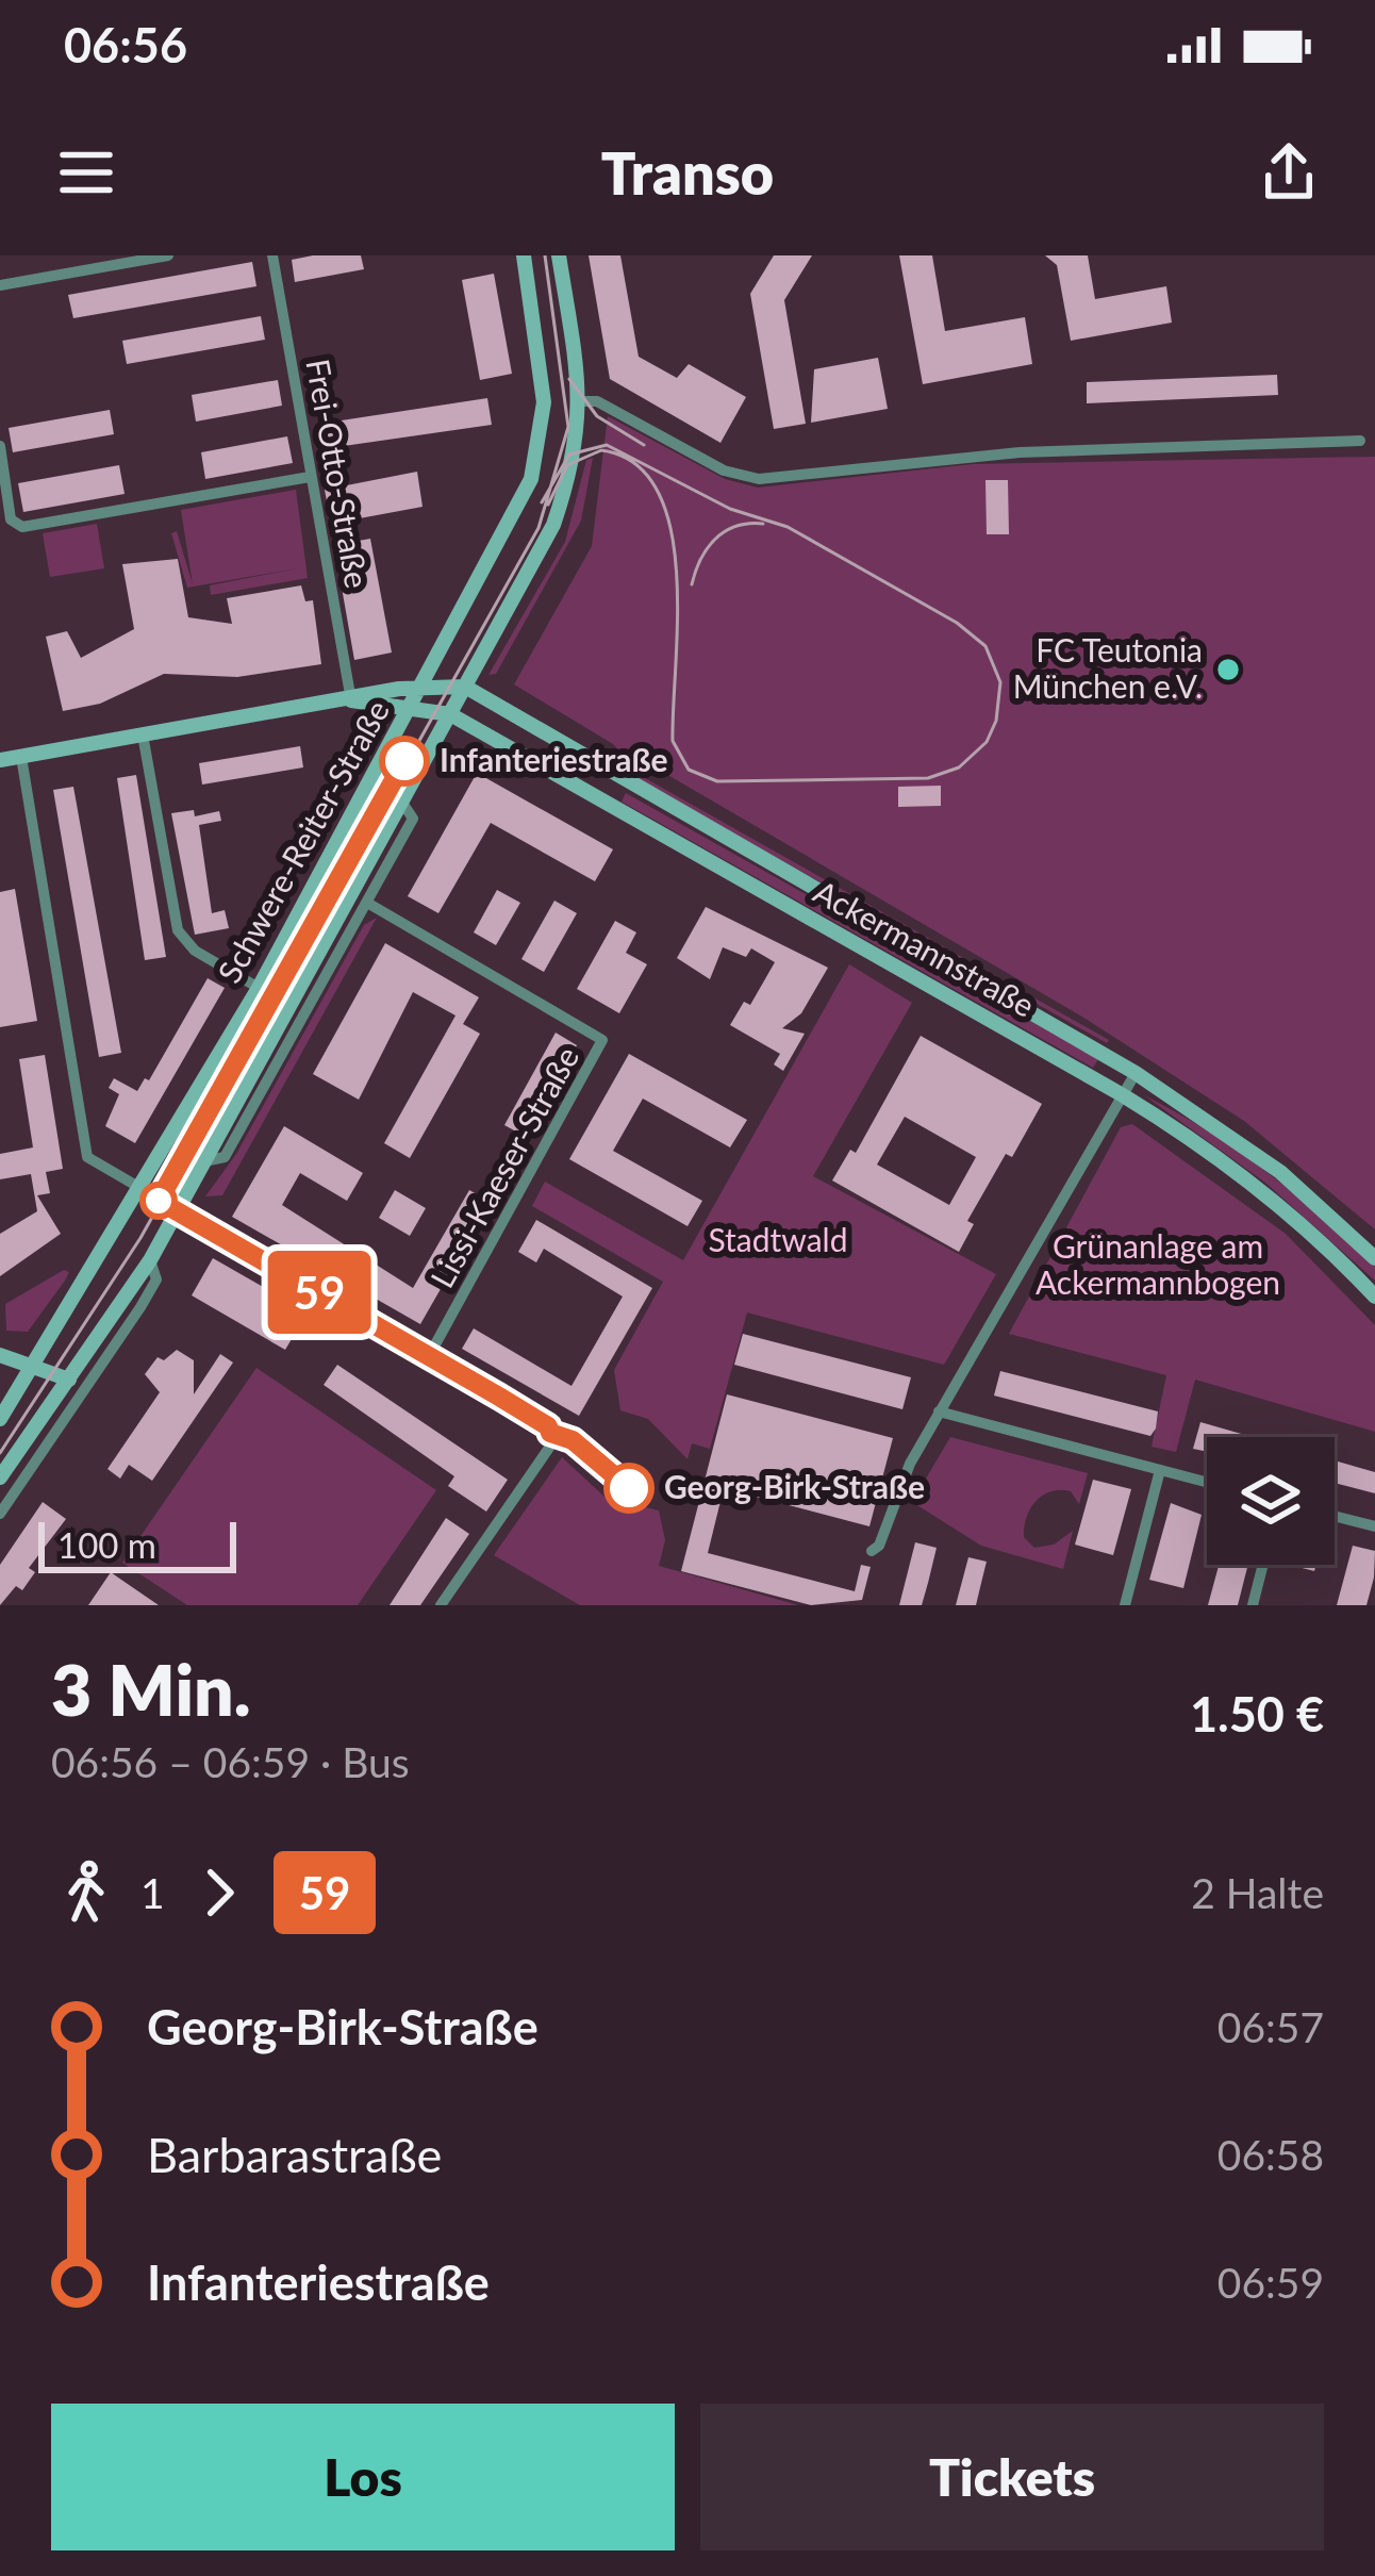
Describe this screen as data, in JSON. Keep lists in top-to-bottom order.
{
  "streets": {
    "main road": ["Schwere-Reiter-Straße", "Ackermannstraße"],
    "street": ["Frei-Otto-Straße", "Lissi-Kaeser-Straße"]
  },
  "crossings": [
    ["Schwere-Reiter-Straße", "Ackermannstraße"],
    ["Schwere-Reiter-Straße", "Lissi-Kaeser-Straße"]
  ],
  "parks": ["Stadtwald", "Grünanlage am Ackermannbogen"],
  "places": ["FC Teutonia München e.V.", "Infanteriestraße", "Georg-Birk-Straße"],
  "lines": ["bus line 59"],
  "scale_bar": "100 m",
  "page": {
    "status": "06:56",
    "header": "Transo",
    "on_map": "59",
    "scale": "100 m",
    "heading": ["3 Min.", "06:56 – 06:59 · Bus", "1.50 €"],
    "legs": ["1", "59", "2 Halte"],
    "list": [
      {
        "name": "Georg-Birk-Straße",
        "value": "06:57"
      },
      {
        "name": "Barbarastraße",
        "value": "06:58"
      },
      {
        "name": "Infanteriestraße",
        "value": "06:59"
      }
    ],
    "buttons": ["Los", "Tickets"]
  }
}
